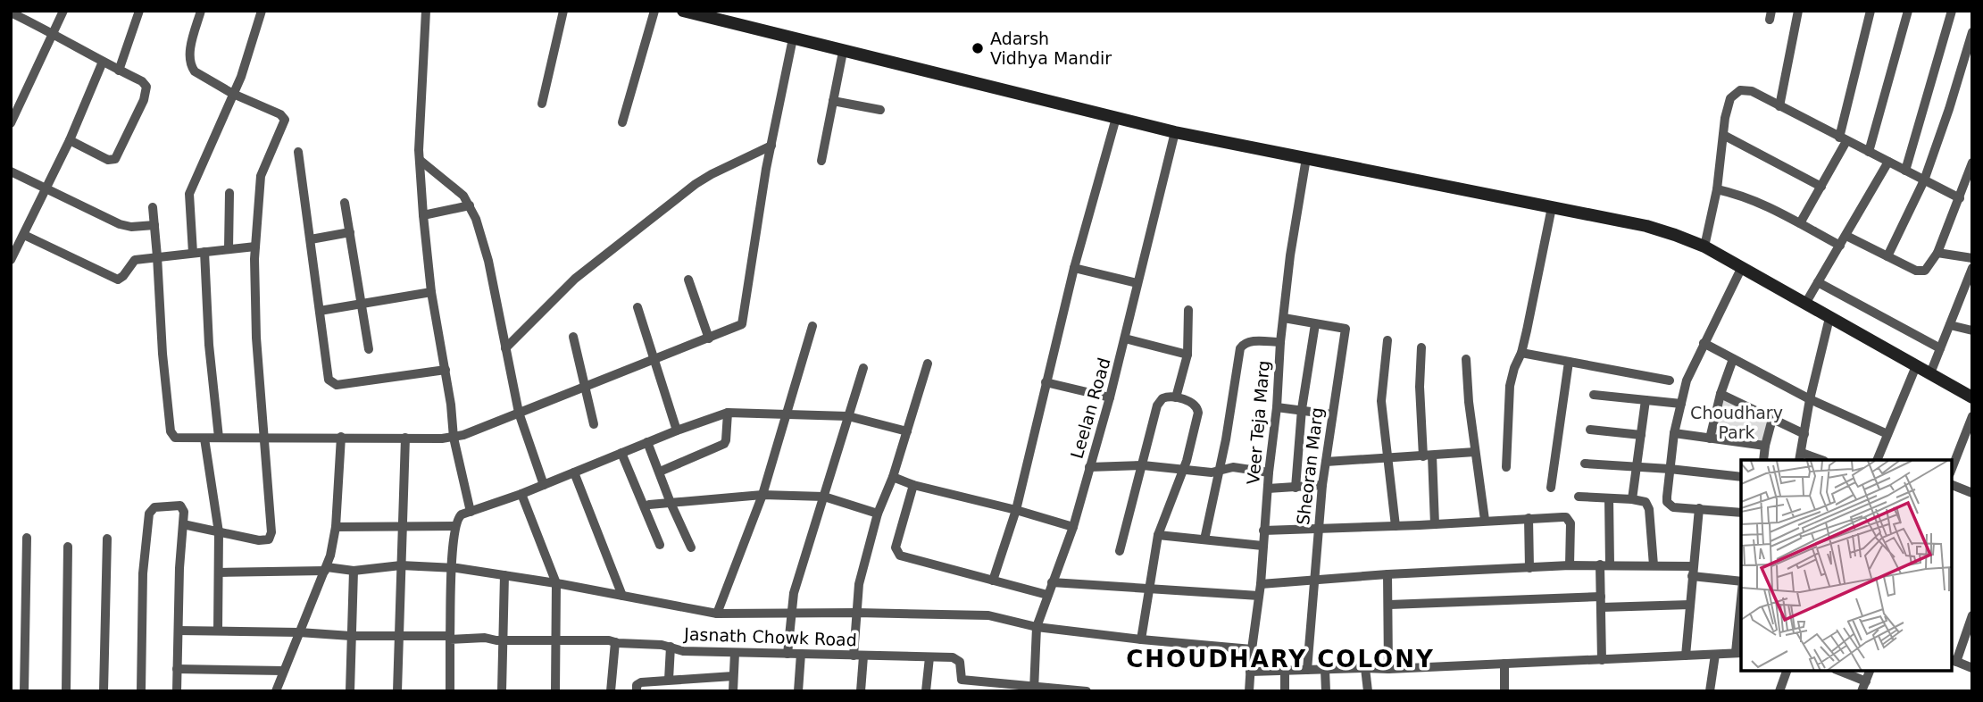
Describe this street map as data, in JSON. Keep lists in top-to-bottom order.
{
  "streets": {
    "street": [
      "Leelan Road",
      "Veer Teja Marg",
      "Sheoran Marg",
      "Jasnath Chowk Road"
    ]
  },
  "crossings": [
    ["Leelan Road", "Jasnath Chowk Road"],
    ["Veer Teja Marg", "Sheoran Marg"]
  ],
  "districts": ["CHOUDHARY COLONY"],
  "parks": ["Choudhary Park"],
  "places": ["Adarsh Vidhya Mandir"]
}
